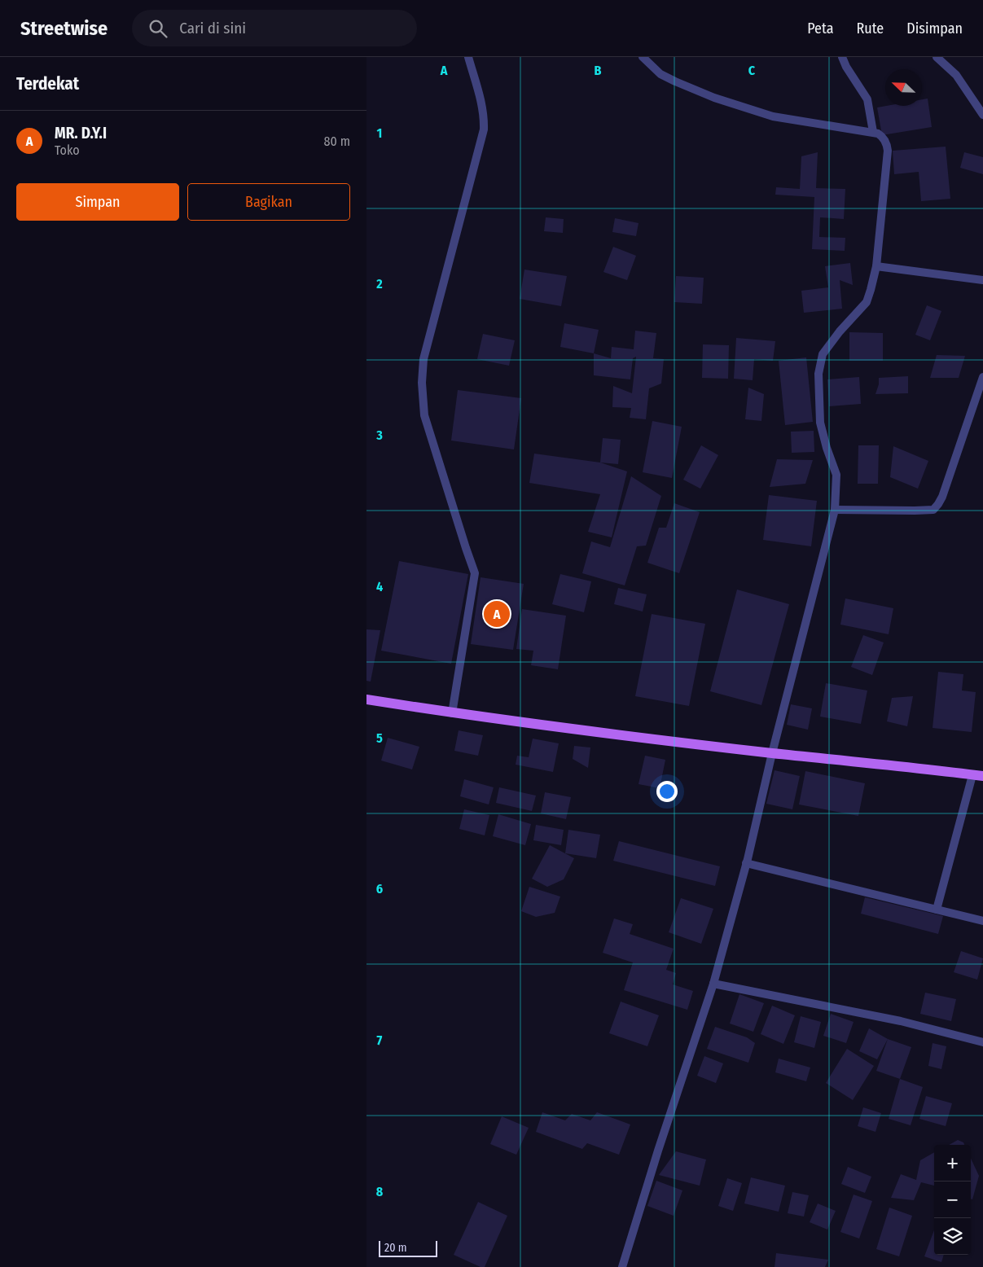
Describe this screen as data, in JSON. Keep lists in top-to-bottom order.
{
  "scale_bar": "20 m",
  "north": "top left",
  "page": {
    "header": "Streetwise",
    "search": "Cari di sini",
    "nav": ["Peta", "Rute", "Disimpan"],
    "heading": "Terdekat",
    "list": [
      {
        "mark": "A",
        "name": "MR. D.Y.I",
        "note": "Toko",
        "value": "80 m"
      }
    ],
    "buttons": ["Simpan", "Bagikan"],
    "pins": "A",
    "map_buttons": ["+", "−"],
    "scale": "20 m"
  },
  "grid": {
    "columns": ["A", "B", "C"],
    "rows": [
      "1",
      "2",
      "3",
      "4",
      "5",
      "6",
      "7",
      "8"
    ]
  }
}
